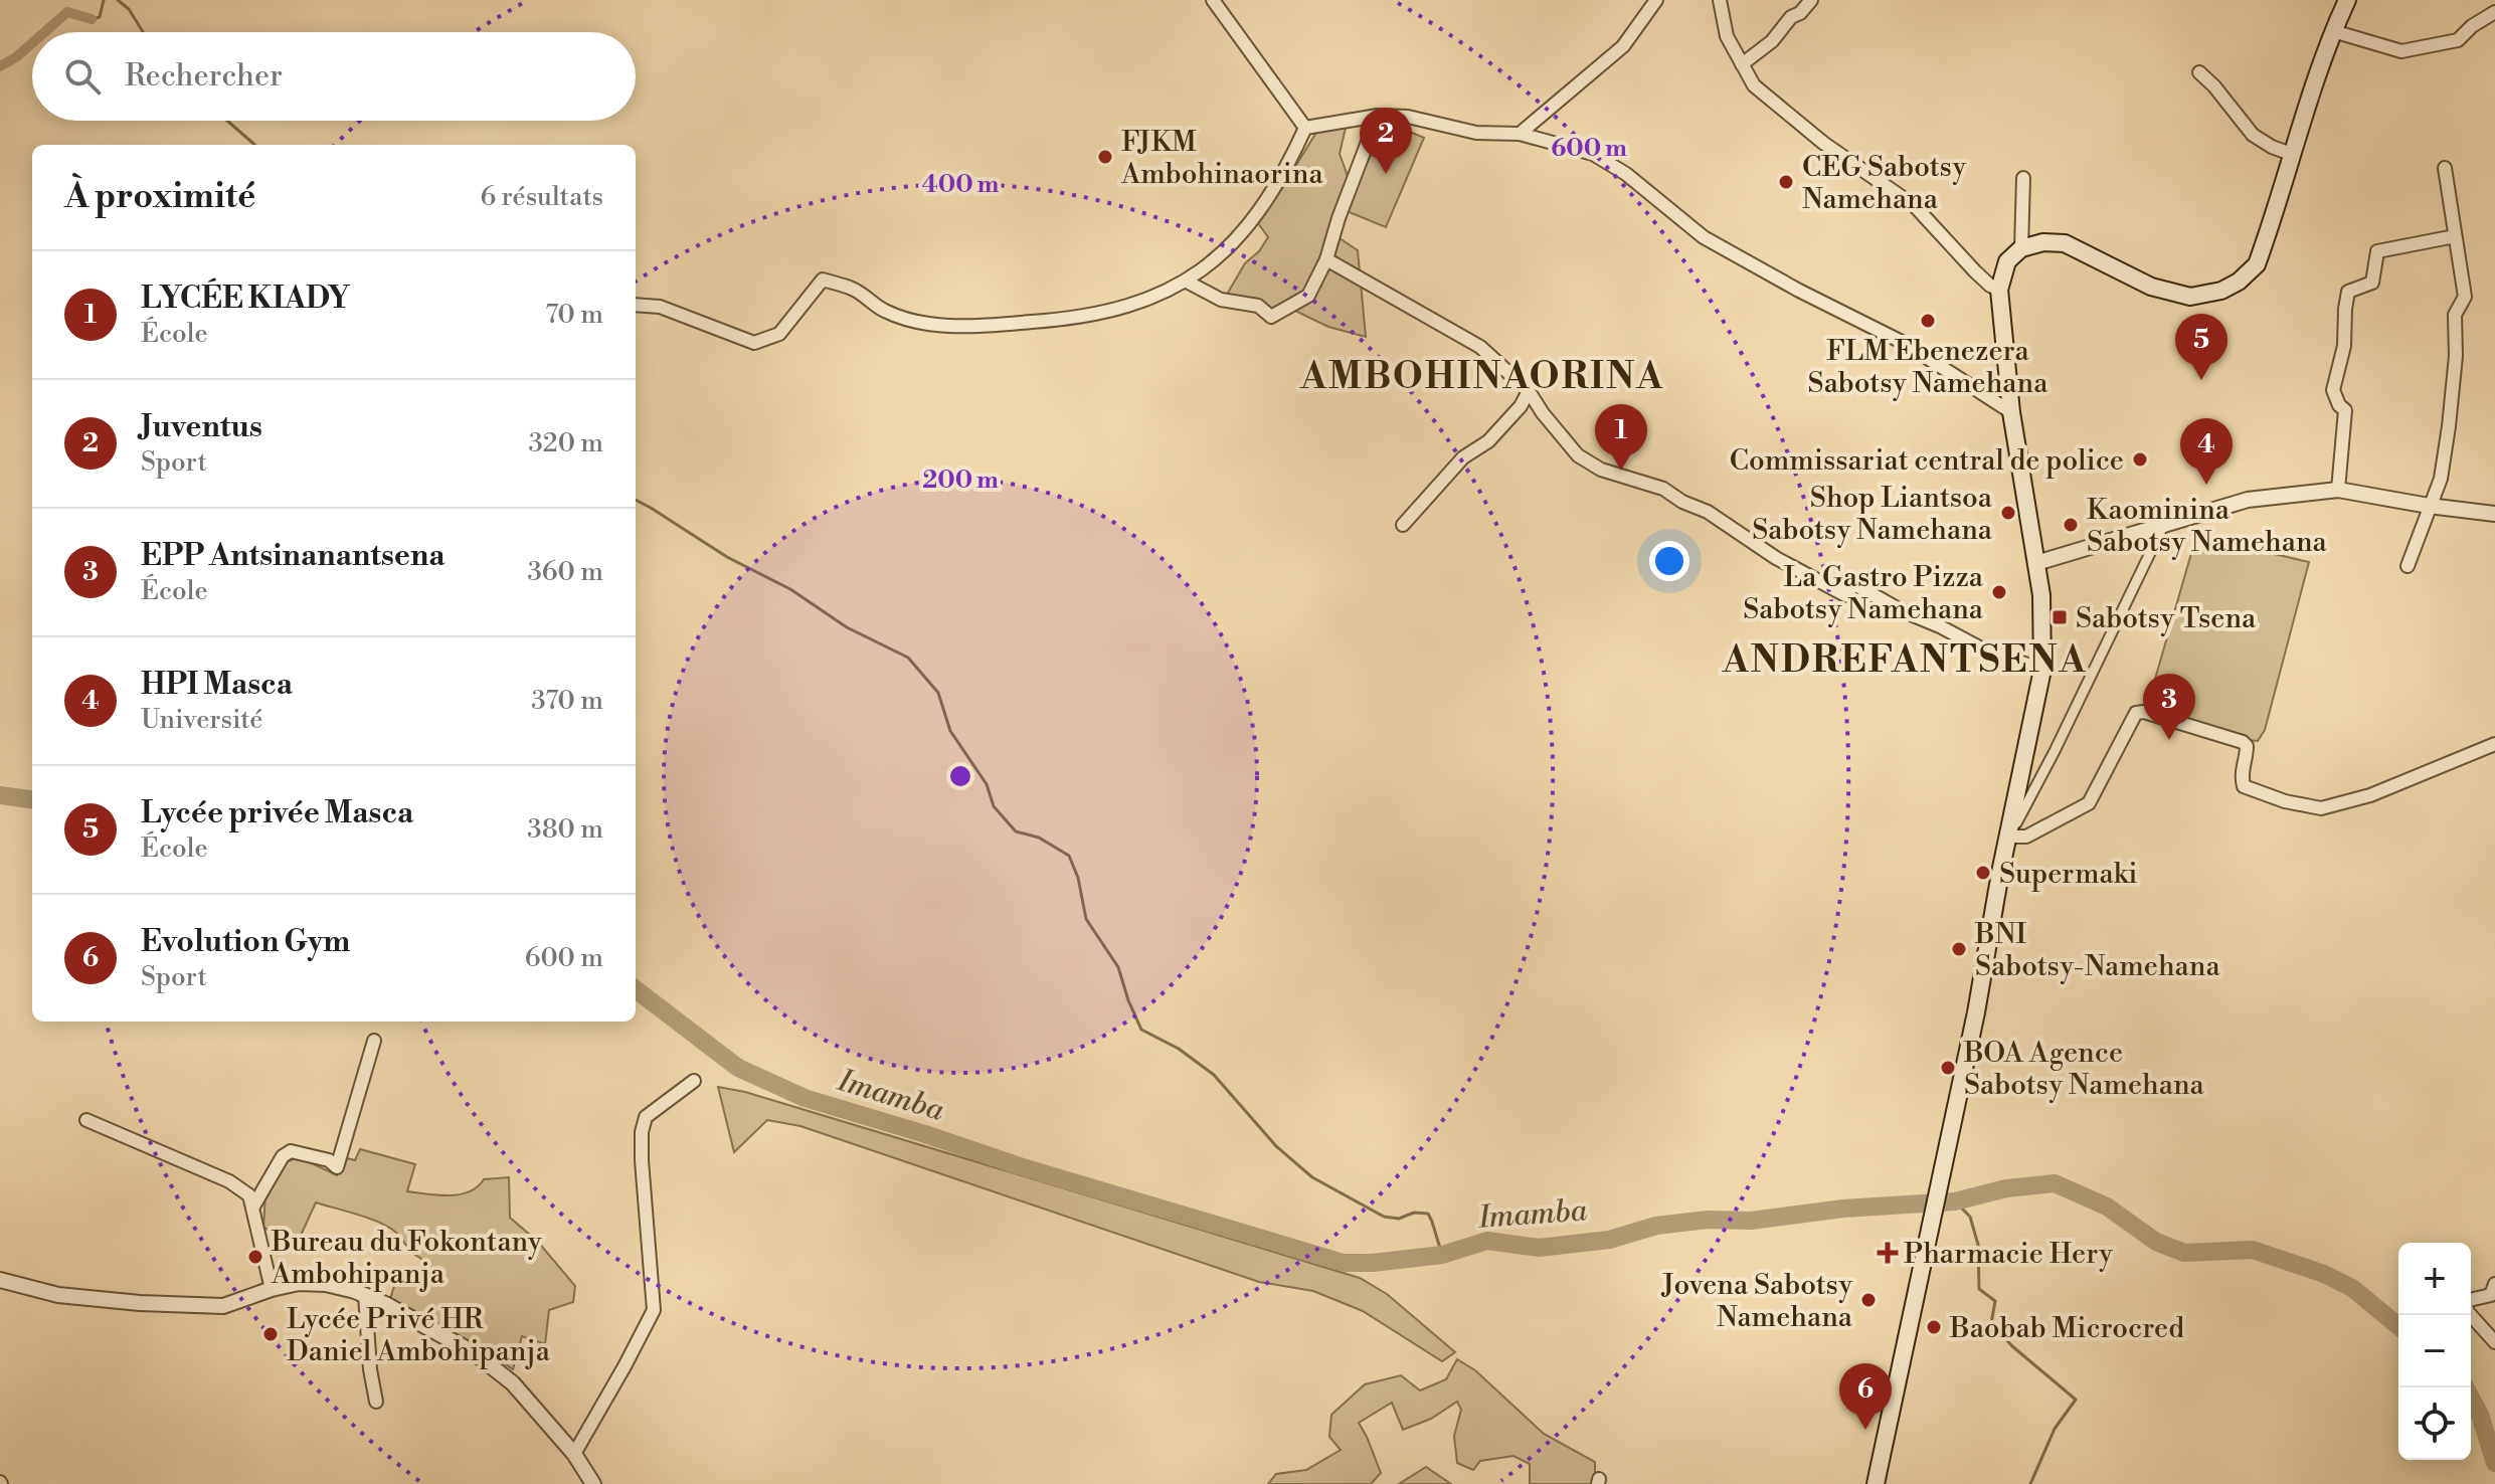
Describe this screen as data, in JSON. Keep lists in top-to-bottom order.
{
  "districts": ["AMBOHINAORINA", "ANDREFANTSENA"],
  "water": ["Imamba"],
  "places": {
    "other": [
      "FJKM Ambohinaorina",
      "CEG Sabotsy Namehana",
      "FLM Ebenezera Sabotsy Namehana",
      "Commissariat central de police",
      "Shop Liantsoa Sabotsy Namehana",
      "Kaominina Sabotsy Namehana",
      "La Gastro Pizza Sabotsy Namehana",
      "Supermaki",
      "BNI Sabotsy-Namehana",
      "BOA Agence Sabotsy Namehana",
      "Bureau du Fokontany Ambohipanja",
      "Jovena Sabotsy Namehana",
      "Baobab Microcred",
      "Lycée Privé HR Daniel Ambohipanja"
    ],
    "transit": ["Sabotsy Tsena"],
    "health": ["Pharmacie Hery"]
  },
  "page": {
    "search": "Rechercher",
    "pins": [
      "2",
      "5",
      "1",
      "4",
      "3",
      "6"
    ],
    "heading": ["À proximité", "6 résultats"],
    "list": [
      {
        "mark": "1",
        "name": "LYCÉE KIADY",
        "note": "École",
        "value": "70 m"
      },
      {
        "mark": "2",
        "name": "Juventus",
        "note": "Sport",
        "value": "320 m"
      },
      {
        "mark": "3",
        "name": "EPP Antsinanantsena",
        "note": "École",
        "value": "360 m"
      },
      {
        "mark": "4",
        "name": "HPI Masca",
        "note": "Université",
        "value": "370 m"
      },
      {
        "mark": "5",
        "name": "Lycée privée Masca",
        "note": "École",
        "value": "380 m"
      },
      {
        "mark": "6",
        "name": "Evolution Gym",
        "note": "Sport",
        "value": "600 m"
      }
    ],
    "map_buttons": ["+", "−"]
  },
  "rings": ["600 m", "400 m", "200 m"]
}
